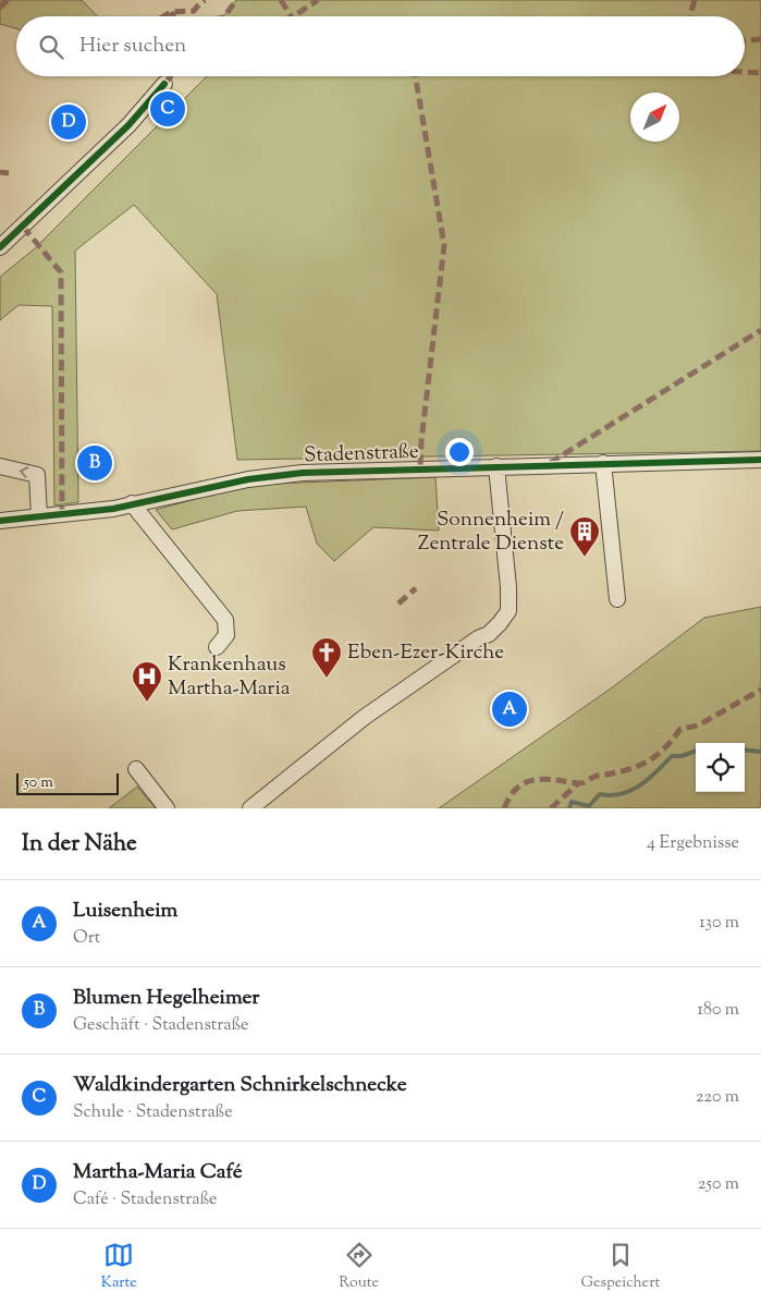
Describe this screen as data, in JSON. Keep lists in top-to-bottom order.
{
  "streets": {
    "street": ["Stadenstraße"]
  },
  "places": {
    "building": ["Sonnenheim / Zentrale Dienste"],
    "church": ["Eben-Ezer-Kirche"],
    "hospital": ["Krankenhaus Martha-Maria"]
  },
  "scale_bar": "50 m",
  "north": "top right",
  "page": {
    "search": "Hier suchen",
    "pins": [
      "C",
      "D",
      "B",
      "A"
    ],
    "scale": "50 m",
    "heading": ["In der Nähe", "4 Ergebnisse"],
    "list": [
      {
        "mark": "A",
        "name": "Luisenheim",
        "note": "Ort",
        "value": "130 m"
      },
      {
        "mark": "B",
        "name": "Blumen Hegelheimer",
        "note": "Geschäft · Stadenstraße",
        "value": "180 m"
      },
      {
        "mark": "C",
        "name": "Waldkindergarten Schnirkelschnecke",
        "note": "Schule · Stadenstraße",
        "value": "220 m"
      },
      {
        "mark": "D",
        "name": "Martha-Maria Café",
        "note": "Café · Stadenstraße",
        "value": "250 m"
      }
    ],
    "nav": ["Karte", "Route", "Gespeichert"]
  }
}
